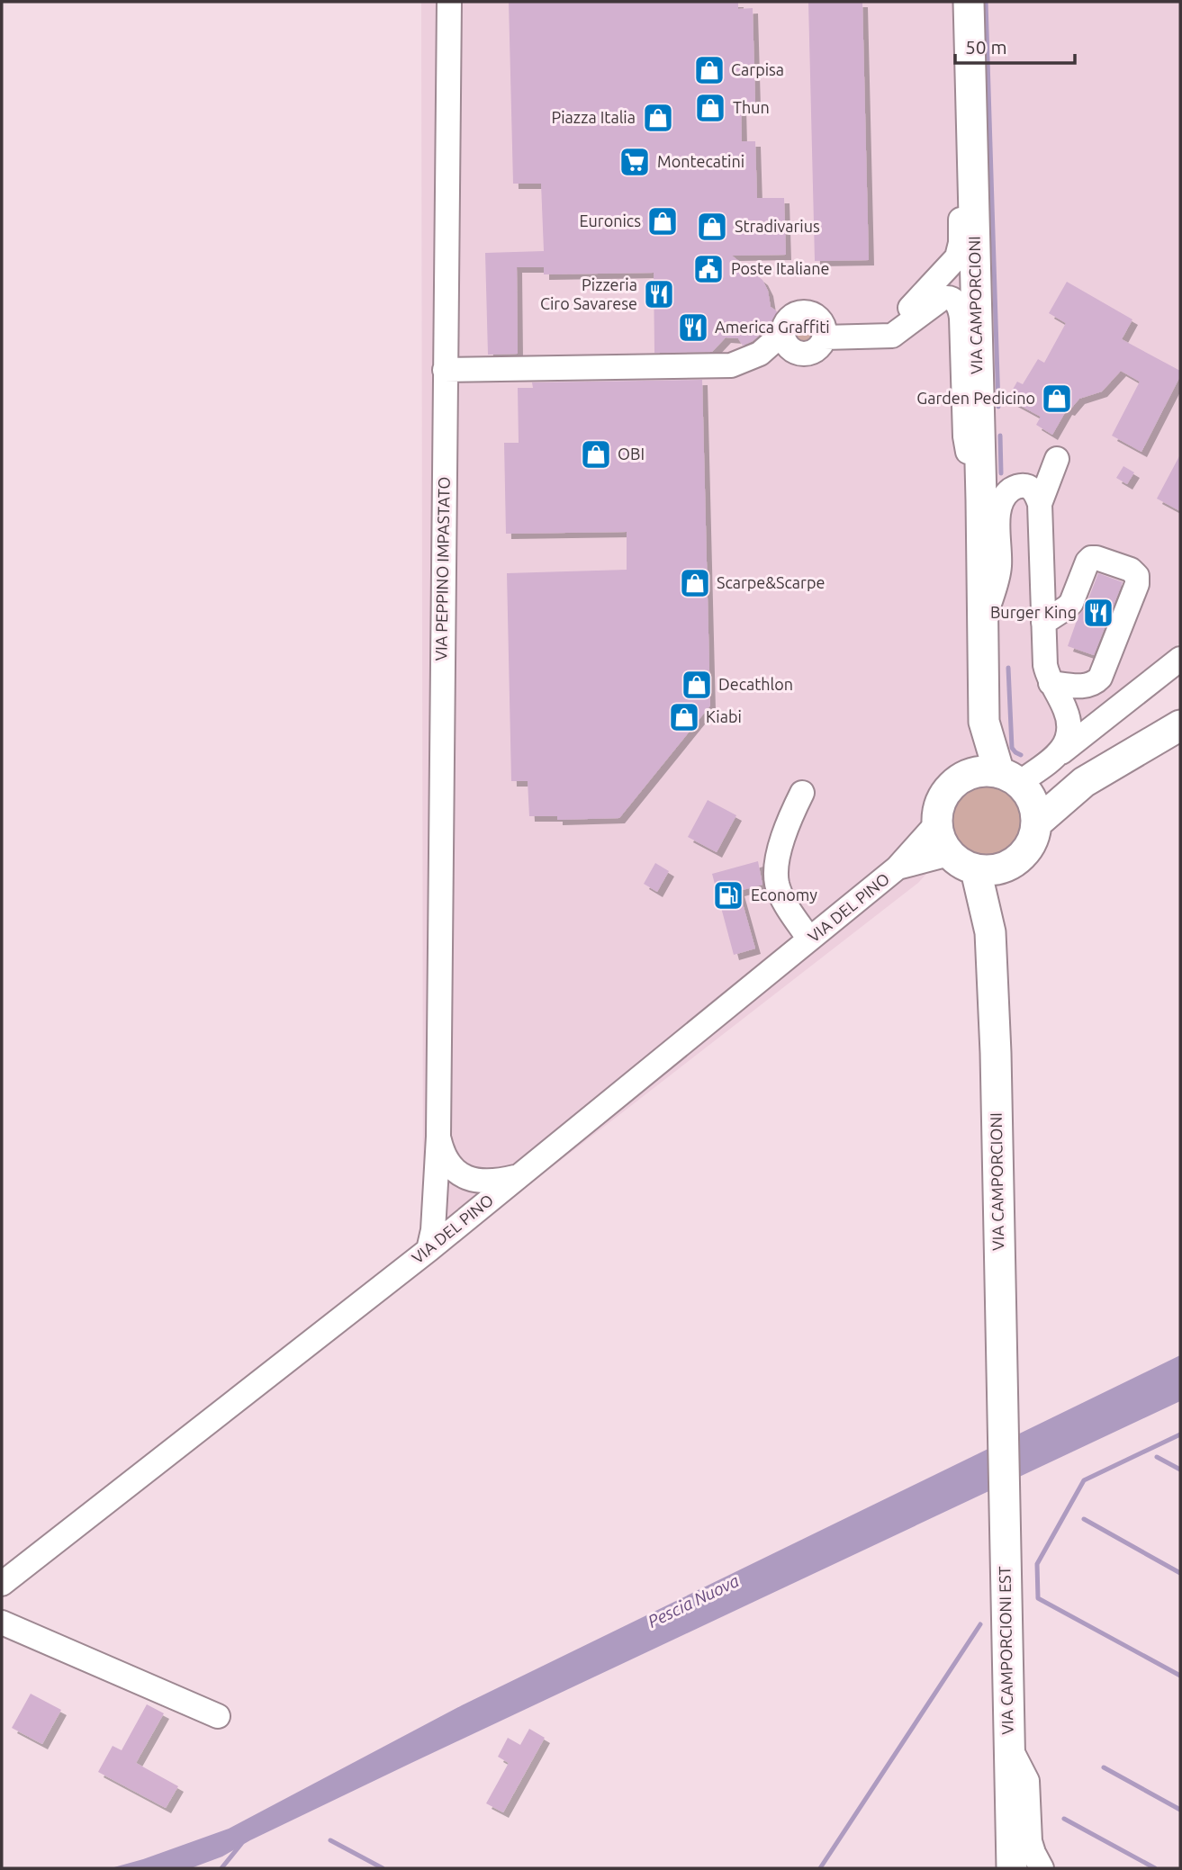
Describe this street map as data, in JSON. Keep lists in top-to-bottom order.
{
  "streets": {
    "main road": ["VIA CAMPORCIONI", "VIA CAMPORCIONI EST"],
    "street": ["VIA PEPPINO IMPASTATO", "VIA DEL PINO"]
  },
  "crossings": [
    ["VIA CAMPORCIONI", "VIA DEL PINO"],
    ["VIA CAMPORCIONI", "VIA CAMPORCIONI EST"],
    ["VIA PEPPINO IMPASTATO", "VIA DEL PINO"]
  ],
  "water": ["Pescia Nuova"],
  "places": {
    "shop": [
      "Carpisa",
      "Thun",
      "Piazza Italia",
      "Euronics",
      "Stradivarius",
      "Garden Pedicino",
      "OBI",
      "Scarpe&Scarpe",
      "Decathlon",
      "Kiabi"
    ],
    "supermarket": ["Montecatini"],
    "public building": ["Poste Italiane"],
    "restaurant": ["Pizzeria Ciro Savarese", "America Graffiti", "Burger King"],
    "fuel station": ["Economy"]
  },
  "scale_bar": "50 m"
}
